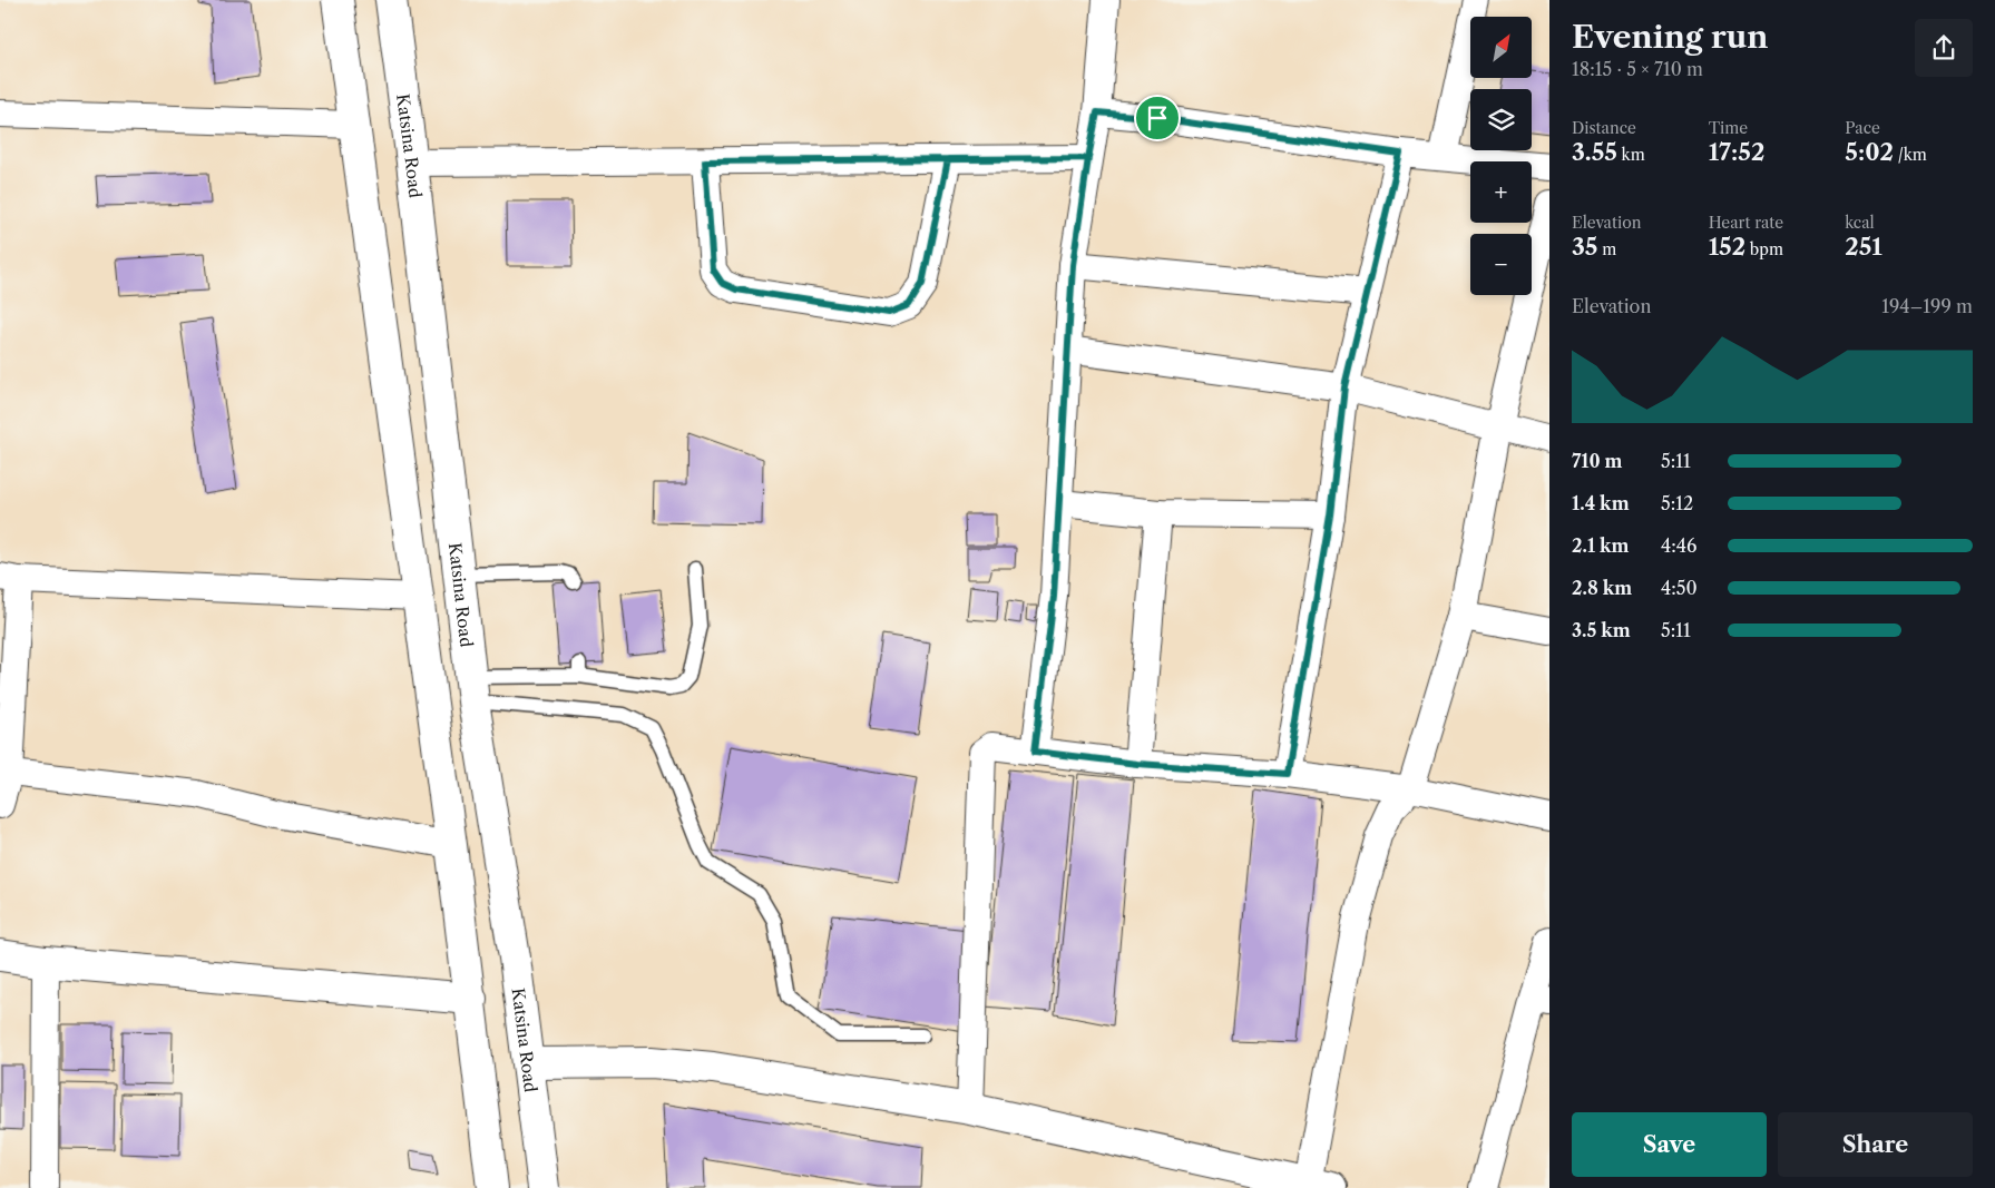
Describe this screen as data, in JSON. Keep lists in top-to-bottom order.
{
  "streets": {
    "main road": ["Katsina Road"]
  },
  "north": "top right",
  "page": {
    "heading": ["Evening run", "18:15 · 5 × 710 m"],
    "map_buttons": ["+", "−"],
    "stats": [
      ["Distance", "3.55 km"],
      ["Time", "17:52"],
      ["Pace", "5:02 /km"],
      ["Elevation", "35 m"],
      ["Heart rate", "152 bpm"],
      ["kcal", "251"]
    ],
    "chart": ["Elevation", "194–199 m"],
    "list": [
      {
        "name": "710 m",
        "note": "5:11"
      },
      {
        "name": "1.4 km",
        "note": "5:12"
      },
      {
        "name": "2.1 km",
        "note": "4:46"
      },
      {
        "name": "2.8 km",
        "note": "4:50"
      },
      {
        "name": "3.5 km",
        "note": "5:11"
      }
    ],
    "buttons": ["Save", "Share"]
  }
}
